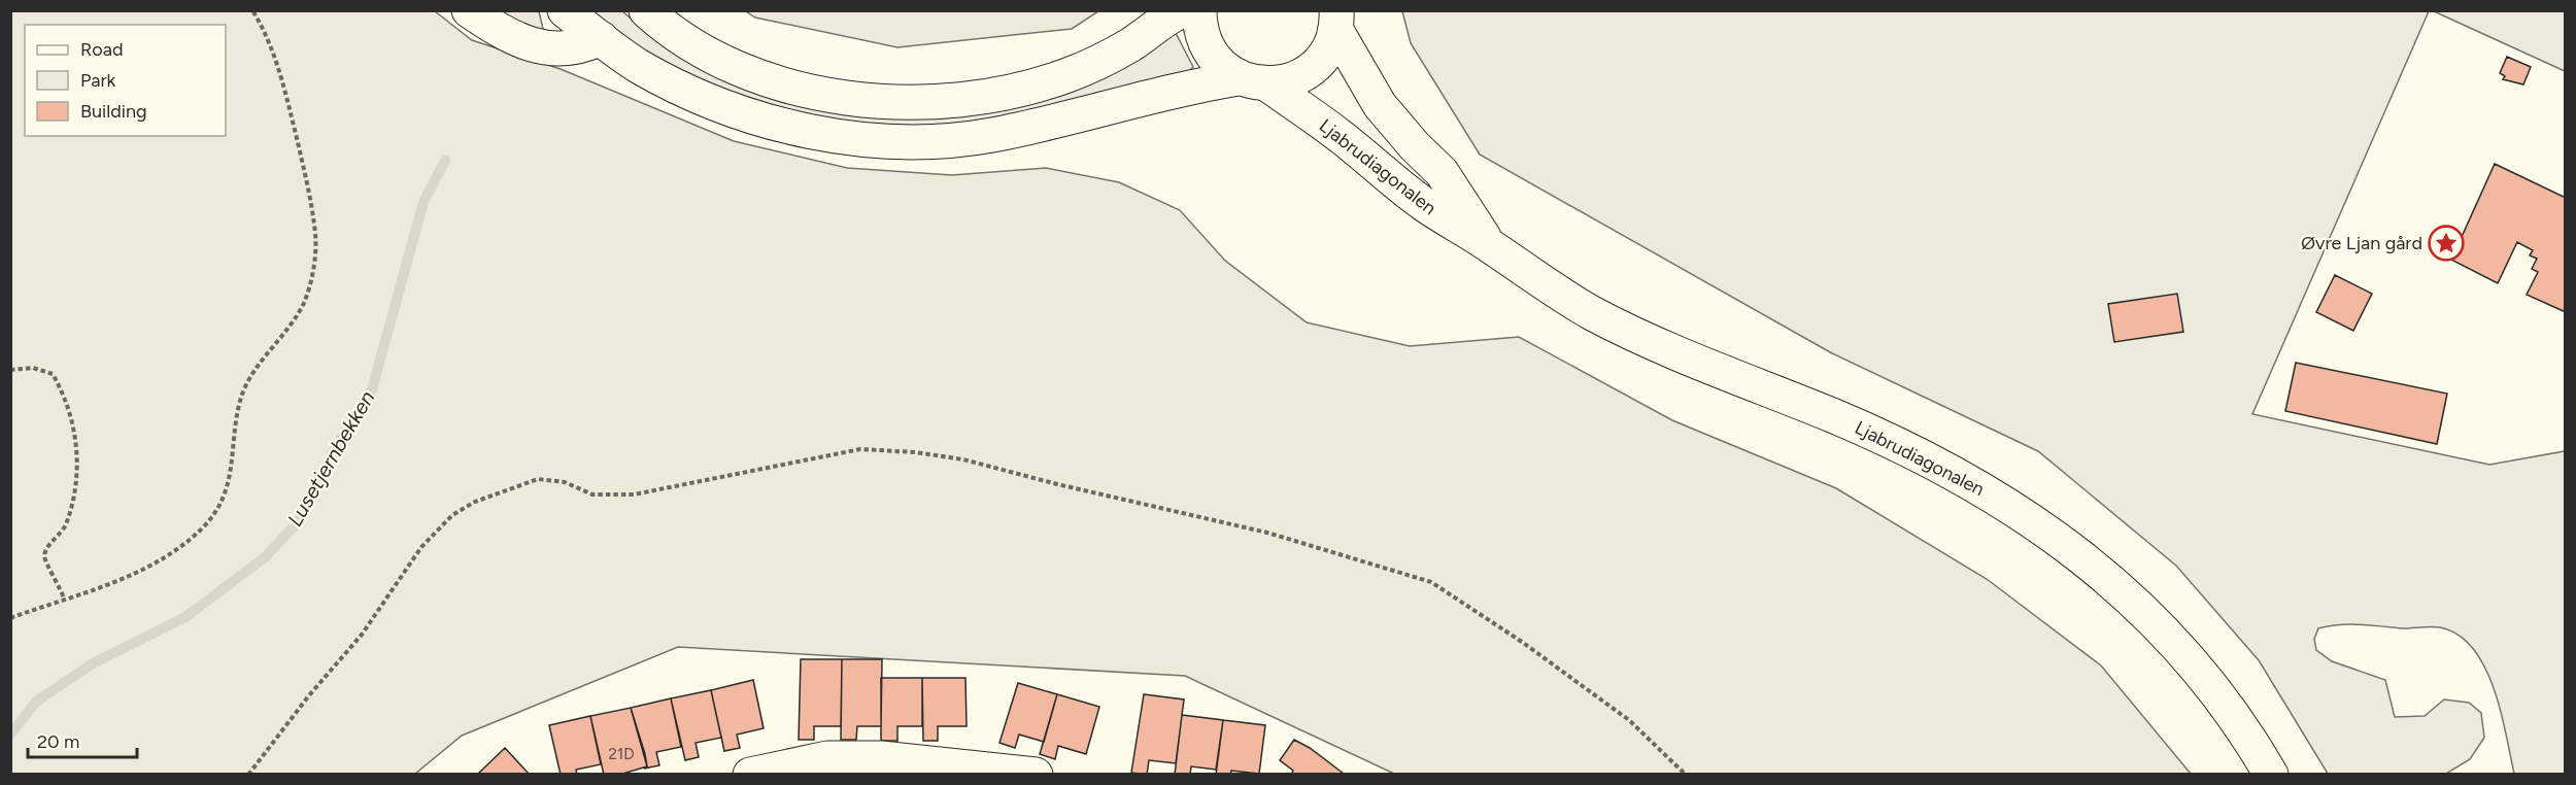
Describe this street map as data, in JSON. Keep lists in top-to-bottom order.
{
  "streets": {
    "main road": ["Ljabrudiagonalen"]
  },
  "water": ["Lusetjernbekken"],
  "places": {
    "place": ["Øvre Ljan gård"]
  },
  "house_numbers": ["21D"],
  "legend": ["Road", "Park", "Building"],
  "scale_bar": "20 m"
}
